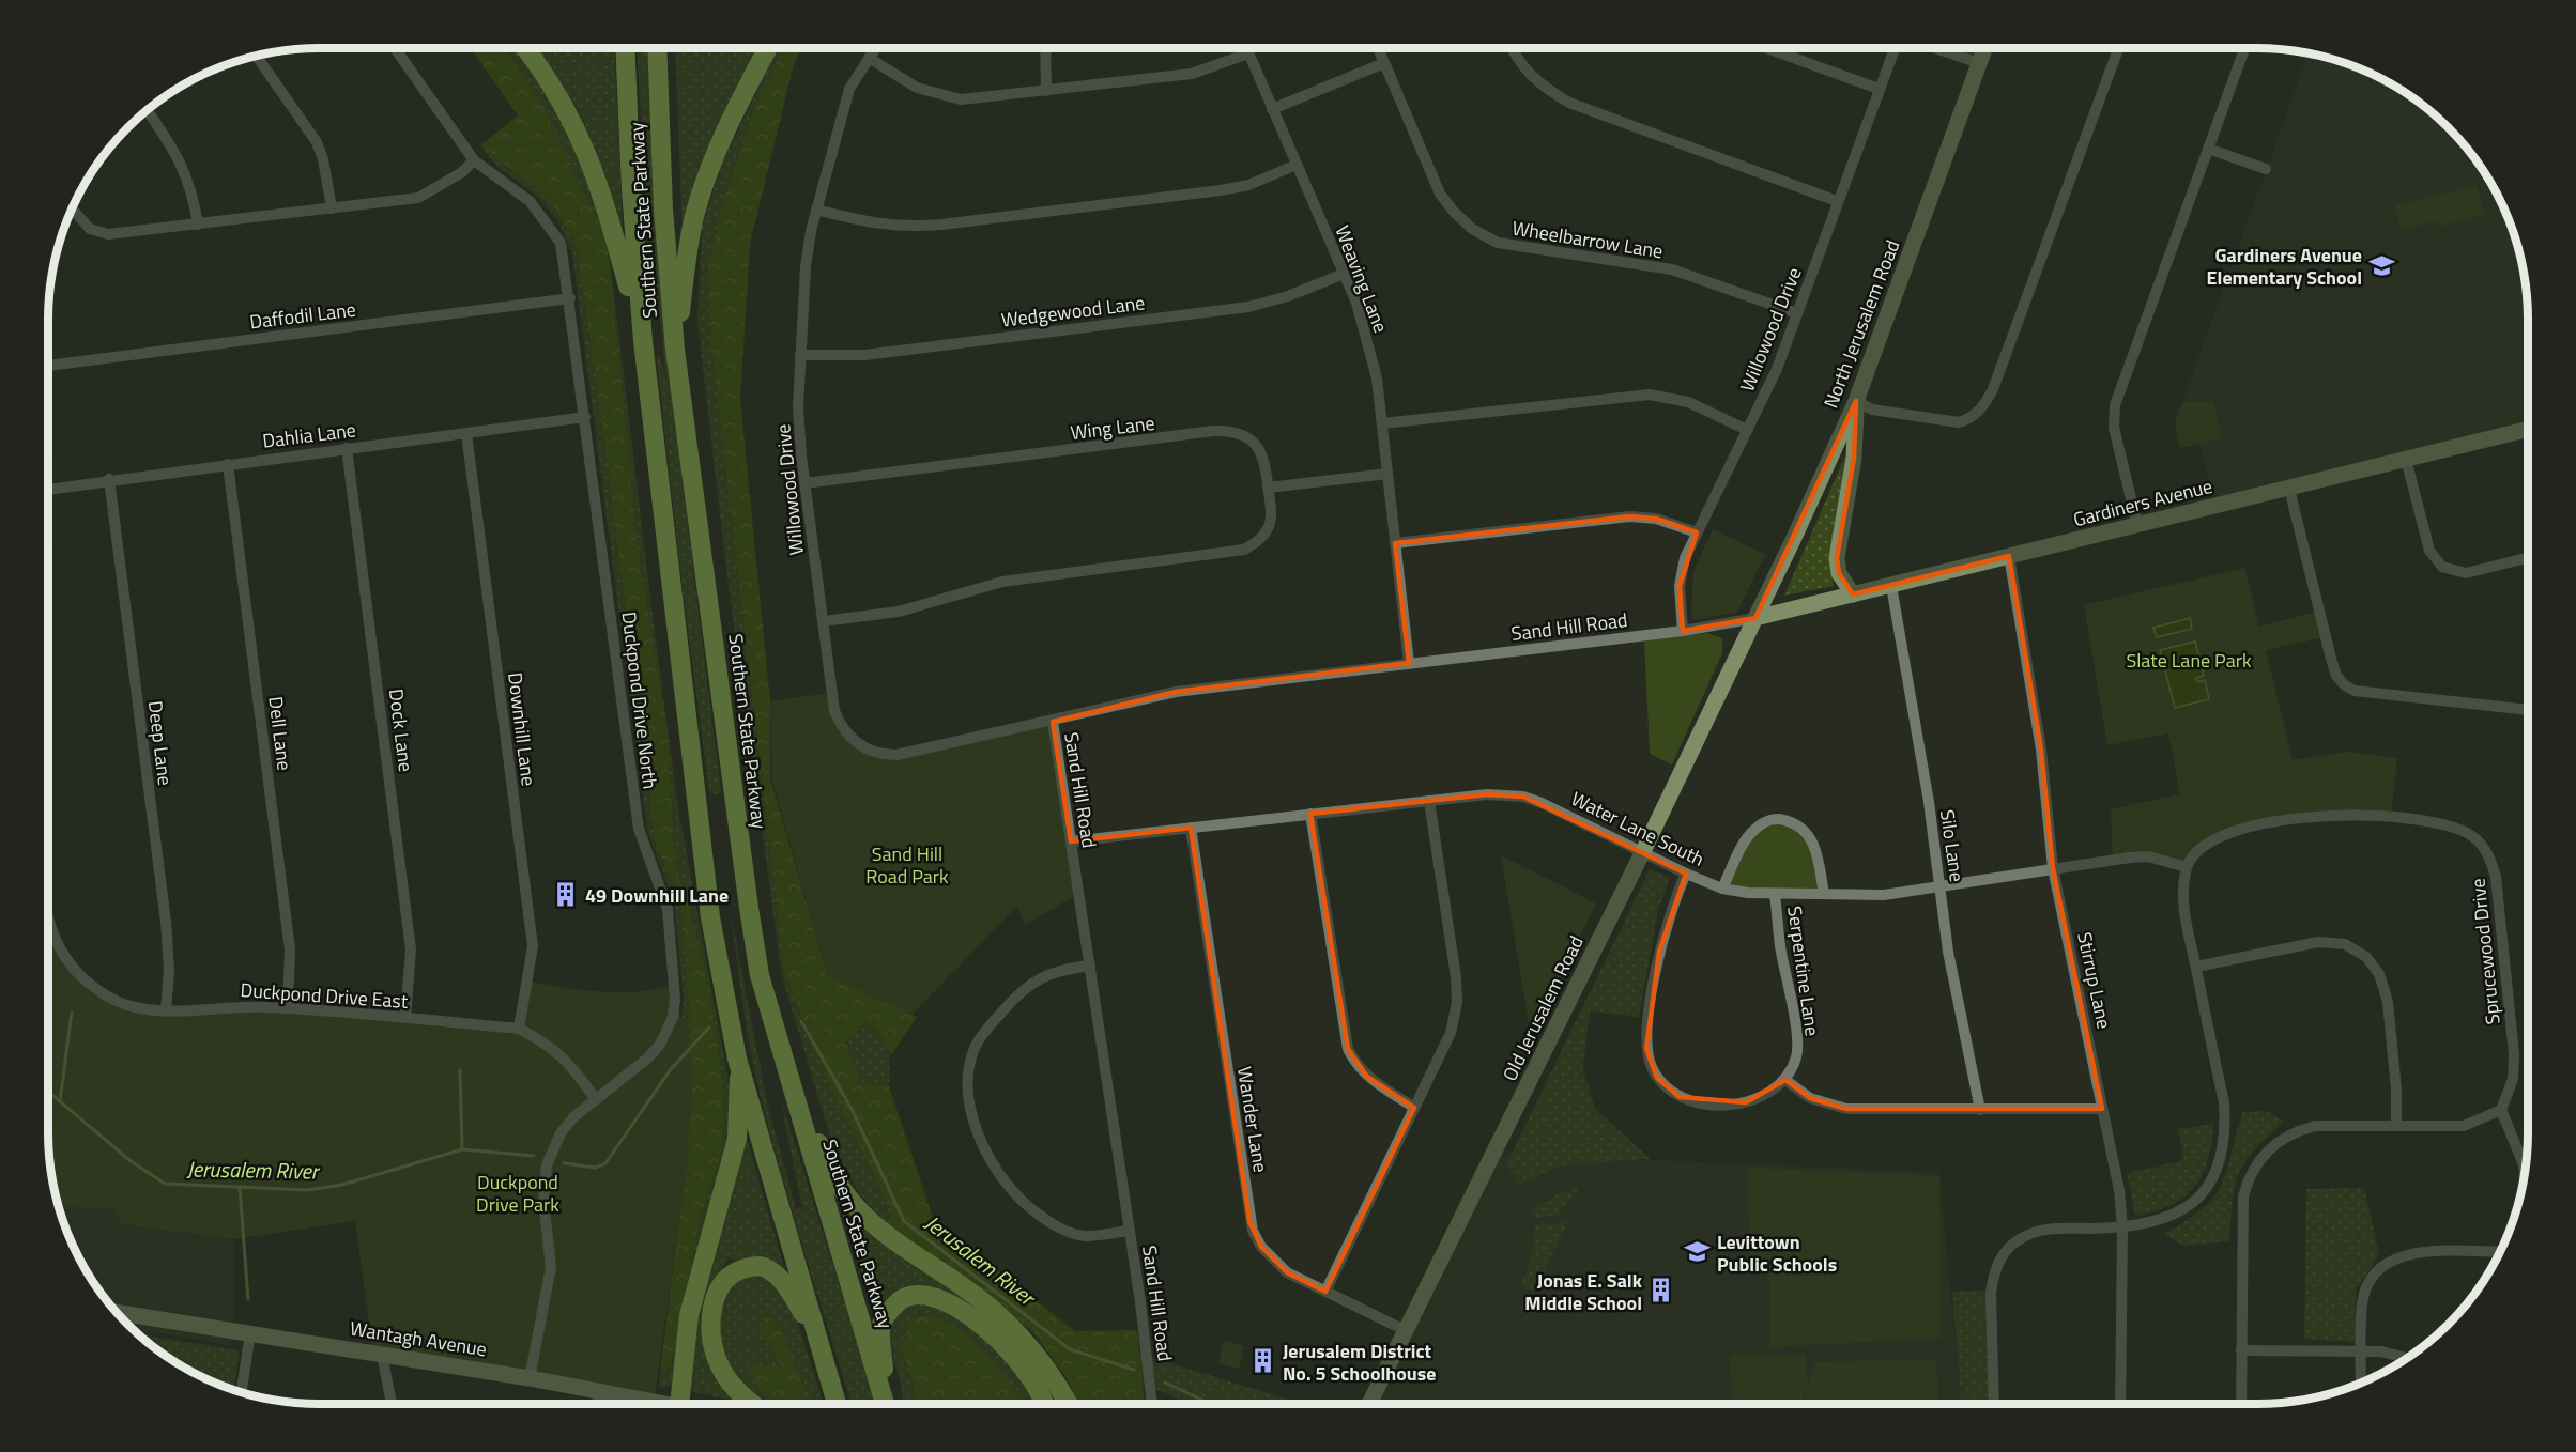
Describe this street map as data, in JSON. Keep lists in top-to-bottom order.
{
  "streets": {
    "highway": ["Southern State Parkway"],
    "main road": [
      "North Jerusalem Road",
      "Gardiners Avenue",
      "Old Jerusalem Road",
      "Wantagh Avenue"
    ],
    "street": [
      "Wheelbarrow Lane",
      "Weaving Lane",
      "Wedgewood Lane",
      "Daffodil Lane",
      "Willowood Drive",
      "Wing Lane",
      "Dahlia Lane",
      "Sand Hill Road",
      "Duckpond Drive North",
      "Downhill Lane",
      "Dock Lane",
      "Dell Lane",
      "Deep Lane",
      "Water Lane South",
      "Silo Lane",
      "Sprucewood Drive",
      "Serpentine Lane",
      "Stirrup Lane",
      "Duckpond Drive East",
      "Wander Lane"
    ]
  },
  "crossings": [
    ["Wheelbarrow Lane", "Willowood Drive"],
    ["Weaving Lane", "Wedgewood Lane"],
    ["Weaving Lane", "Sand Hill Road"],
    ["Wedgewood Lane", "Willowood Drive"],
    ["Daffodil Lane", "Duckpond Drive North"],
    ["North Jerusalem Road", "Gardiners Avenue"],
    ["North Jerusalem Road", "Sand Hill Road"],
    ["North Jerusalem Road", "Old Jerusalem Road"],
    ["Willowood Drive", "Wing Lane"],
    ["Willowood Drive", "Sand Hill Road"],
    ["Dahlia Lane", "Duckpond Drive North"],
    ["Dahlia Lane", "Downhill Lane"],
    ["Dahlia Lane", "Dock Lane"],
    ["Dahlia Lane", "Dell Lane"],
    ["Dahlia Lane", "Deep Lane"],
    ["Gardiners Avenue", "Sand Hill Road"],
    ["Gardiners Avenue", "Silo Lane"],
    ["Gardiners Avenue", "Stirrup Lane"],
    ["Gardiners Avenue", "Old Jerusalem Road"],
    ["Sand Hill Road", "Water Lane South"],
    ["Sand Hill Road", "Old Jerusalem Road"],
    ["Duckpond Drive North", "Duckpond Drive East"],
    ["Duckpond Drive North", "Wantagh Avenue"],
    ["Downhill Lane", "Duckpond Drive East"],
    ["Dock Lane", "Duckpond Drive East"],
    ["Dell Lane", "Duckpond Drive East"],
    ["Deep Lane", "Duckpond Drive East"],
    ["Water Lane South", "Silo Lane"],
    ["Water Lane South", "Sprucewood Drive"],
    ["Water Lane South", "Serpentine Lane"],
    ["Water Lane South", "Stirrup Lane"],
    ["Water Lane South", "Old Jerusalem Road"],
    ["Water Lane South", "Wander Lane"],
    ["Old Jerusalem Road", "Wander Lane"]
  ],
  "water": ["Jerusalem River"],
  "parks": ["Slate Lane Park", "Sand Hill Road Park", "Duckpond Drive Park"],
  "places": {
    "school or university": ["Gardiners Avenue Elementary School", "Levittown Public Schools"],
    "building": ["49 Downhill Lane", "Jonas E. Salk Middle School", "Jerusalem District No. 5 Schoolhouse"]
  }
}
